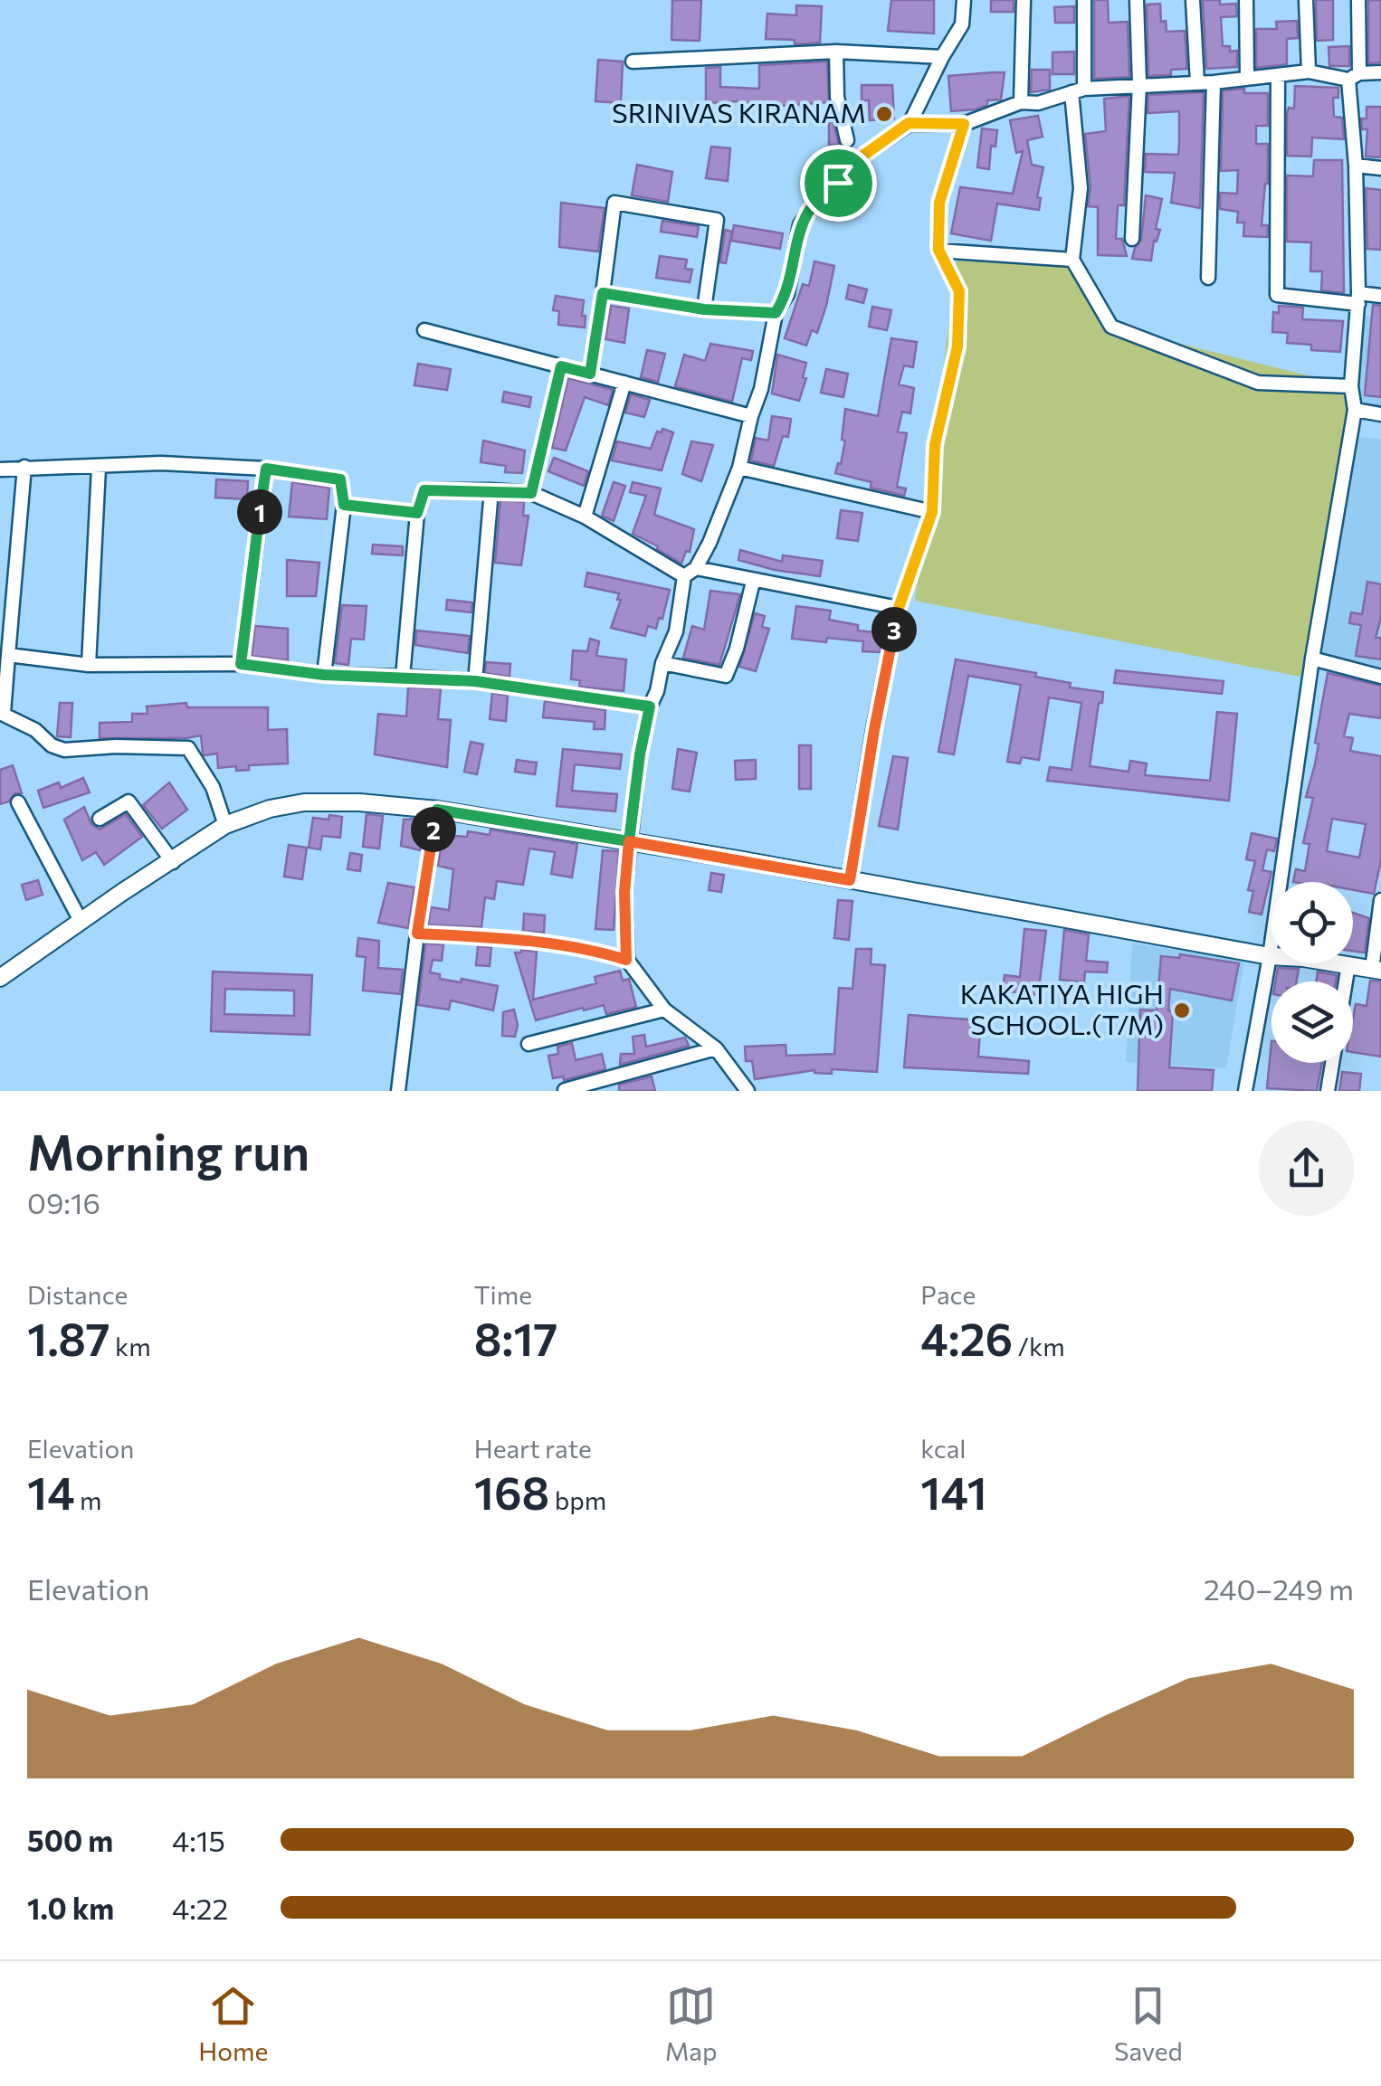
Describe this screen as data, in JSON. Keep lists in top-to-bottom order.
{
  "places": ["SRINIVAS KIRANAM", "KAKATIYA HIGH SCHOOL.(T/M)"],
  "page": {
    "pins": ["1", "3", "2"],
    "heading": ["Morning run", "09:16"],
    "stats": [
      ["Distance", "1.87 km"],
      ["Time", "8:17"],
      ["Pace", "4:26 /km"],
      ["Elevation", "14 m"],
      ["Heart rate", "168 bpm"],
      ["kcal", "141"]
    ],
    "chart": ["Elevation", "240–249 m"],
    "list": [
      {
        "name": "500 m",
        "note": "4:15"
      },
      {
        "name": "1.0 km",
        "note": "4:22"
      }
    ],
    "tabs": ["Home", "Map", "Saved"]
  }
}
